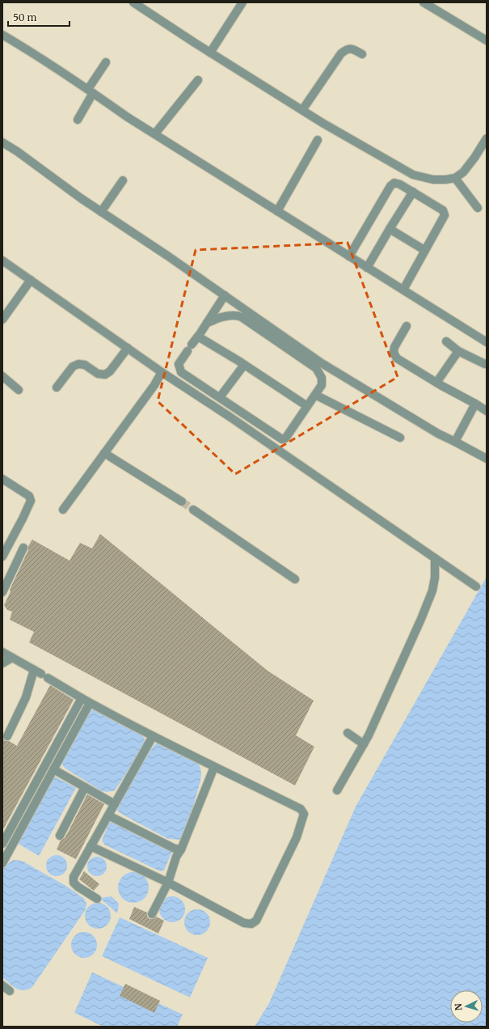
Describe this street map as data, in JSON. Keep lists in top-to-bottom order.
{
  "scale_bar": "50 m",
  "north": "left"
}
